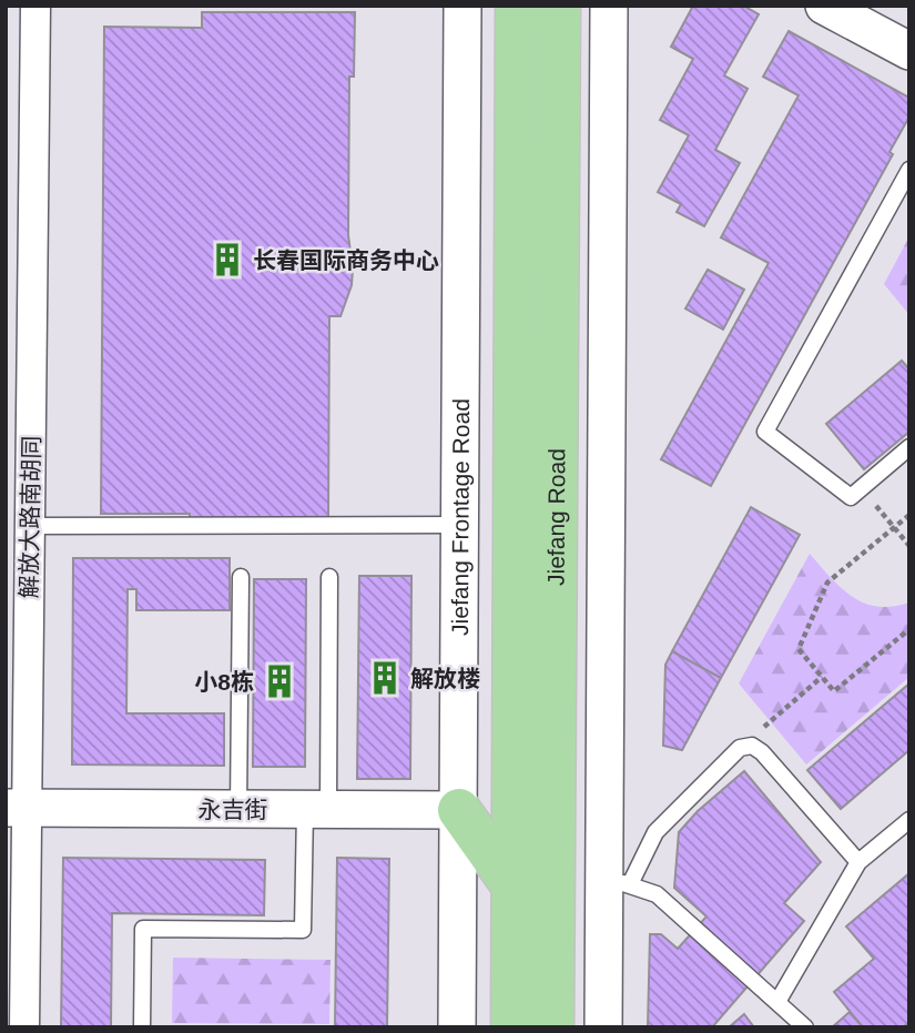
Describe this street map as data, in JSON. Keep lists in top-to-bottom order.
{
  "streets": {
    "main road": ["Jiefang Road"],
    "street": ["解放大路南胡同", "Jiefang Frontage Road", "永吉街"]
  },
  "crossings": [
    ["解放大路南胡同", "永吉街"],
    ["Jiefang Frontage Road", "永吉街"]
  ],
  "places": {
    "building": ["长春国际商务中心", "解放楼", "小8栋"]
  }
}
